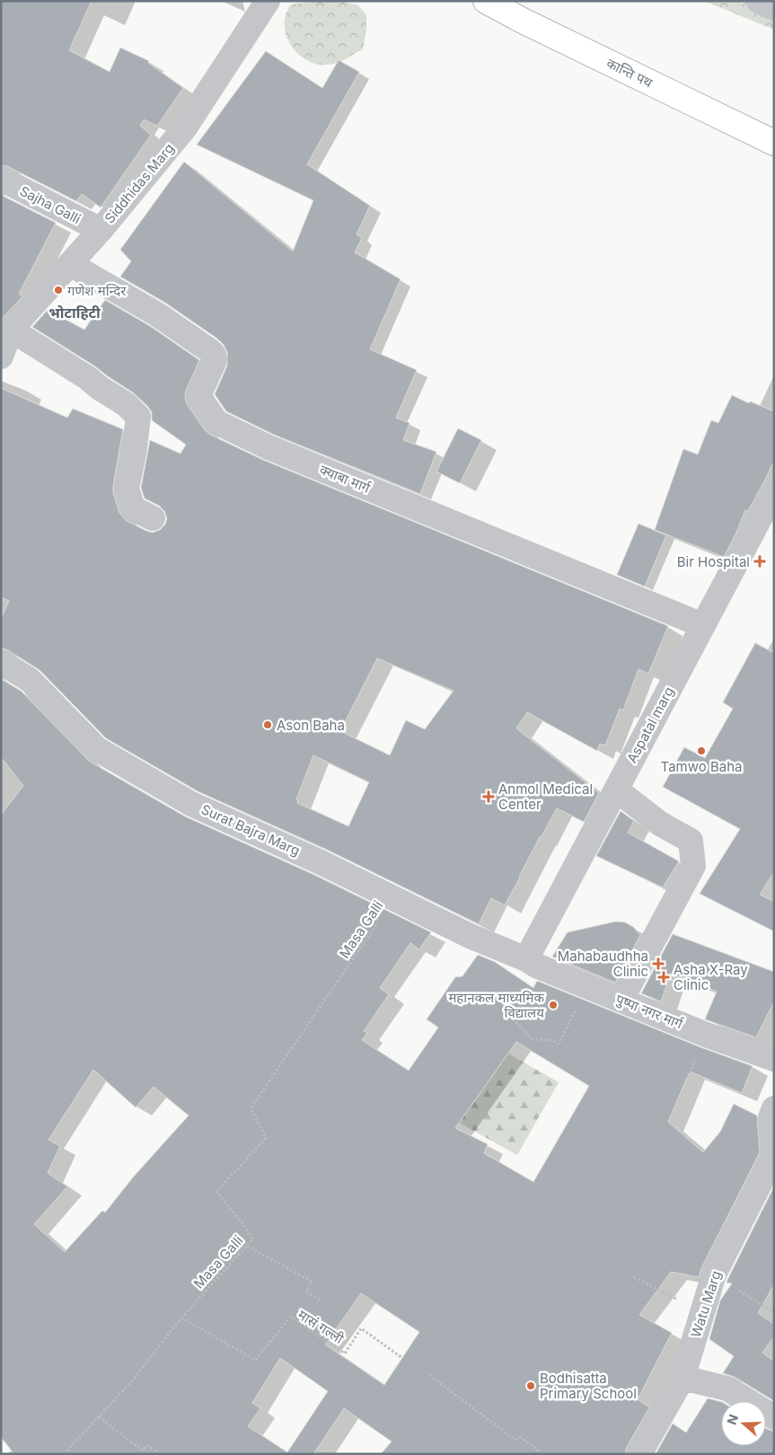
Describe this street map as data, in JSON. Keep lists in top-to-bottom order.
{
  "streets": {
    "main road": ["कान्ति पथ"],
    "street": [
      "Siddhidas Marg",
      "Sajha Galli",
      "क्याबा मार्ग",
      "Aspatal marg",
      "Surat Bajra Marg",
      "पुष्पा नगर मार्ग",
      "Watu Marg"
    ],
    "path": ["Masa Galli", "मासं गल्ली"]
  },
  "crossings": [
    ["Siddhidas Marg", "Sajha Galli"],
    ["Siddhidas Marg", "क्याबा मार्ग"],
    ["क्याबा मार्ग", "Aspatal marg"],
    ["Aspatal marg", "Surat Bajra Marg"],
    ["Aspatal marg", "पुष्पा नगर मार्ग"],
    ["Surat Bajra Marg", "Masa Galli"],
    ["Surat Bajra Marg", "पुष्पा नगर मार्ग"],
    ["Masa Galli", "मासं गल्ली"]
  ],
  "districts": ["भोटाहिटी"],
  "places": {
    "other": [
      "गणेश मन्दिर",
      "Ason Baha",
      "Tamwo Baha",
      "महानकल माध्यमिक विद्यालय",
      "Bodhisatta Primary School"
    ],
    "health": [
      "Bir Hospital",
      "Anmol Medical Center",
      "Mahabaudhha Clinic",
      "Asha X-Ray Clinic"
    ]
  },
  "north": "left"
}
